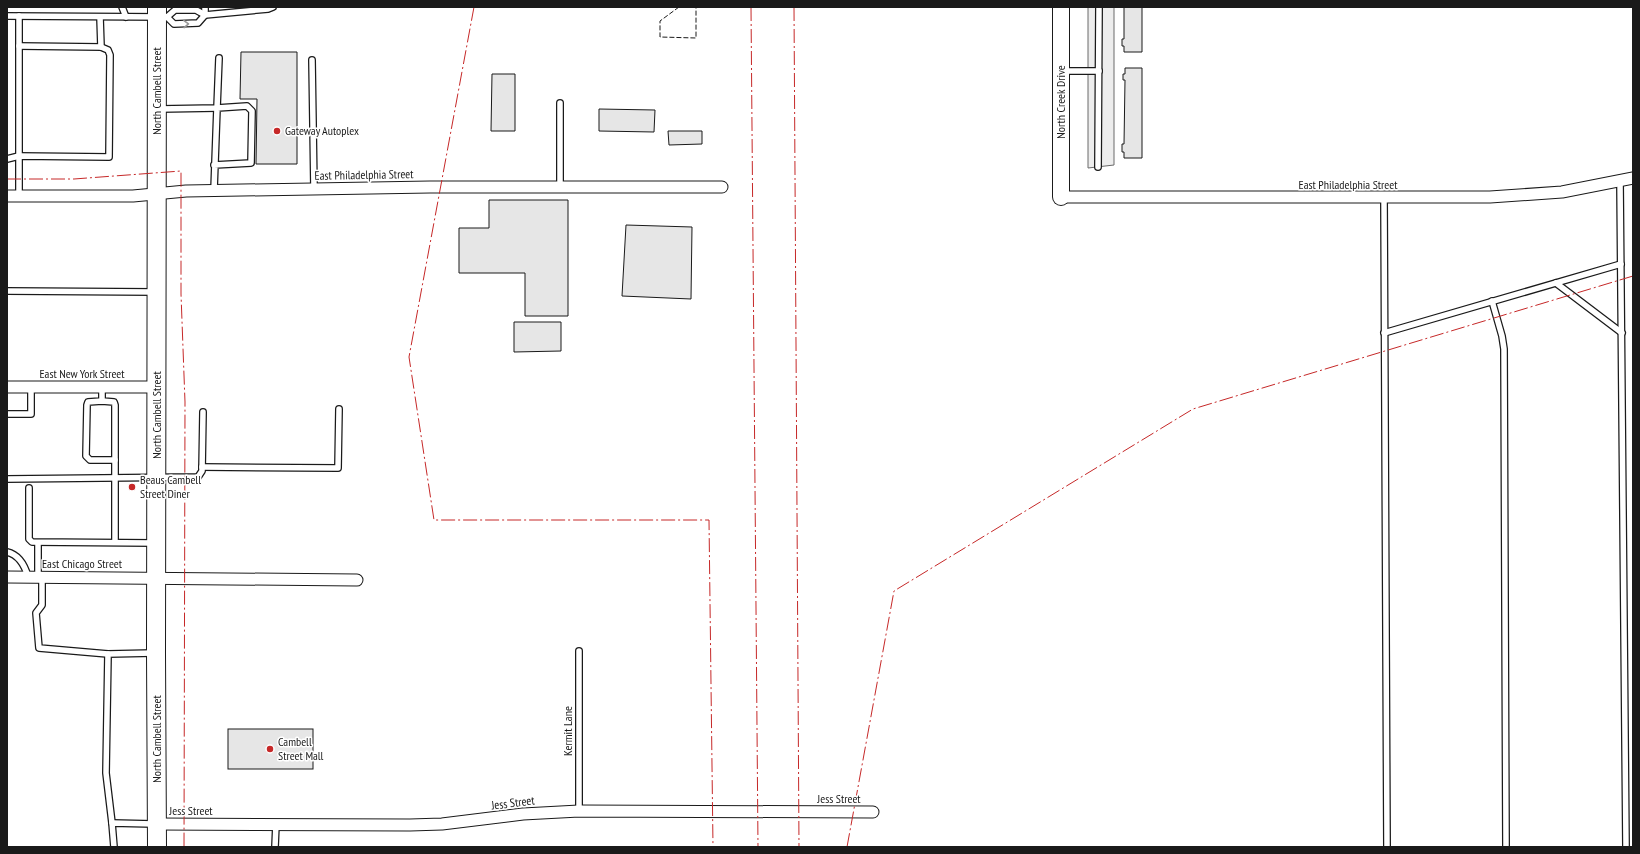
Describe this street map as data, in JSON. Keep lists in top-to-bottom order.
{
  "streets": {
    "main road": ["North Cambell Street"],
    "street": [
      "North Creek Drive",
      "East Philadelphia Street",
      "East New York Street",
      "East Chicago Street",
      "Jess Street"
    ],
    "lane": ["Kermit Lane"]
  },
  "crossings": [
    ["North Cambell Street", "East Philadelphia Street"],
    ["North Cambell Street", "East New York Street"],
    ["North Cambell Street", "East Chicago Street"],
    ["North Cambell Street", "Jess Street"],
    ["North Creek Drive", "East Philadelphia Street"],
    ["Kermit Lane", "Jess Street"]
  ],
  "places": ["Gateway Autoplex", "Beaus Cambell Street Diner", "Cambell Street Mall"]
}
